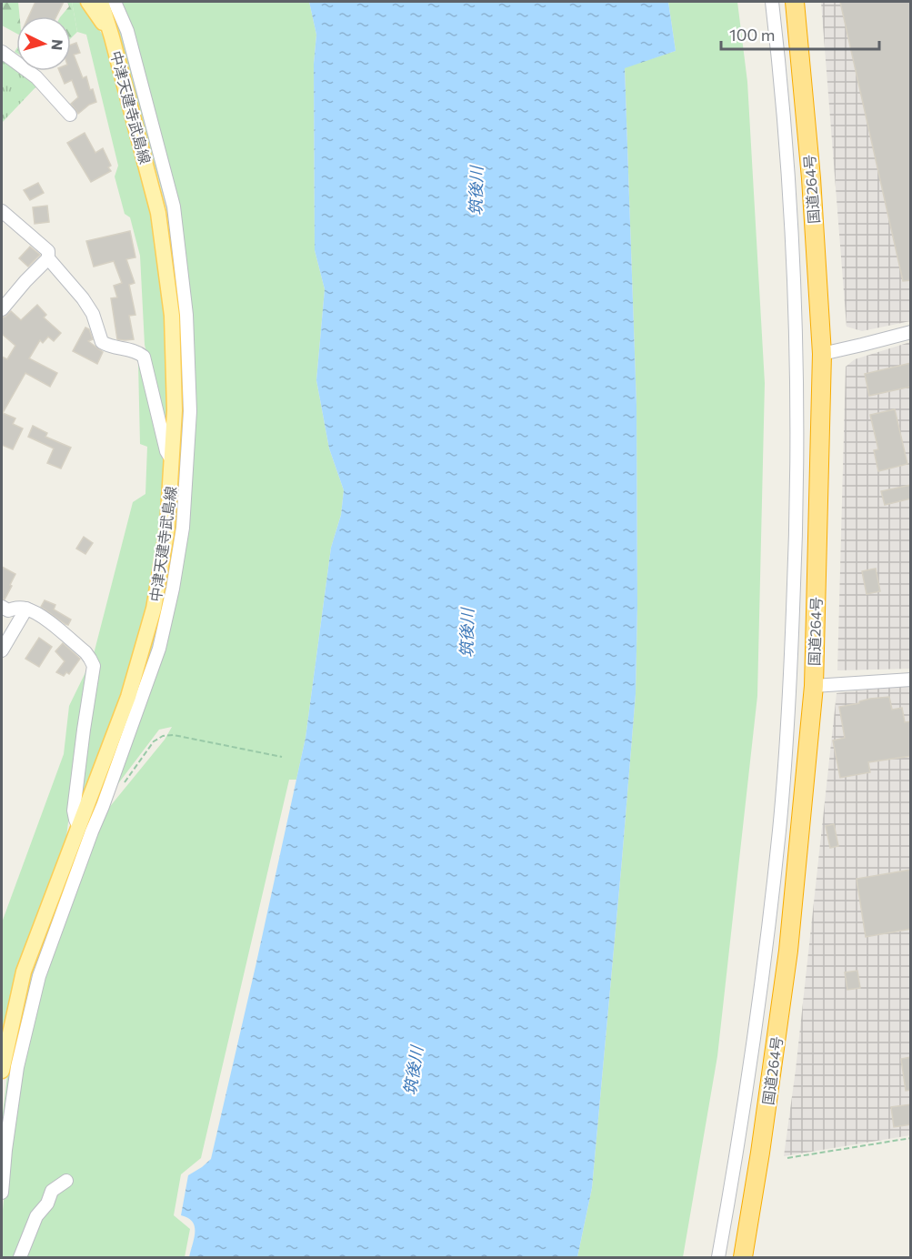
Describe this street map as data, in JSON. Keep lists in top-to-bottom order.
{
  "streets": {
    "highway": ["国道264号"],
    "main road": ["中津天建寺武島線"]
  },
  "water": ["筑後川"],
  "scale_bar": "100 m",
  "north": "right"
}
